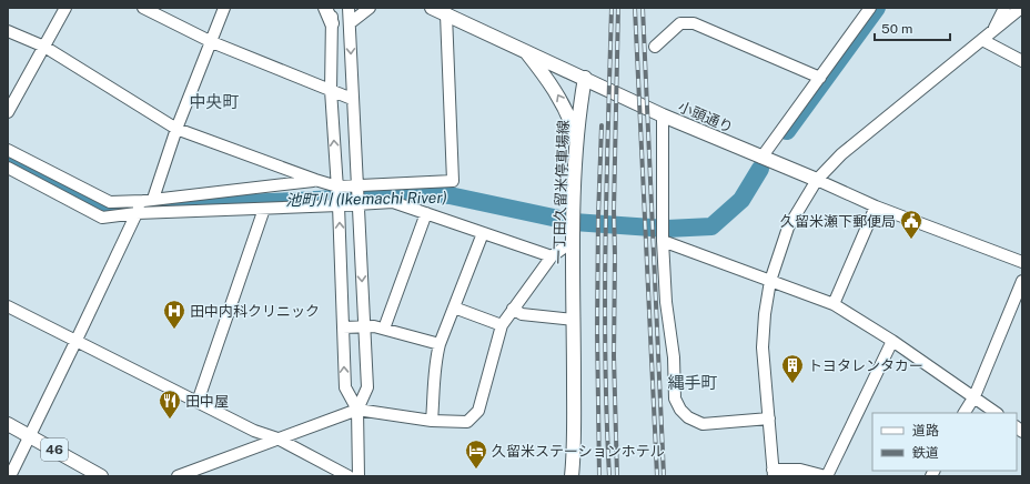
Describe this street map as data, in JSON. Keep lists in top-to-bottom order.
{
  "streets": {
    "main road": ["小頭通り", "一丁田久留米停車場線", "46"]
  },
  "crossings": [
    ["小頭通り", "一丁田久留米停車場線"]
  ],
  "districts": ["中央町", "縄手町"],
  "water": ["池町川 (Ikemachi River)"],
  "places": {
    "public building": ["久留米瀬下郵便局"],
    "hospital": ["田中内科クリニック"],
    "building": ["トヨタレンタカー"],
    "restaurant": ["田中屋"],
    "hotel": ["久留米ステーションホテル"]
  },
  "legend": ["道路", "鉄道"],
  "scale_bar": "50 m"
}
